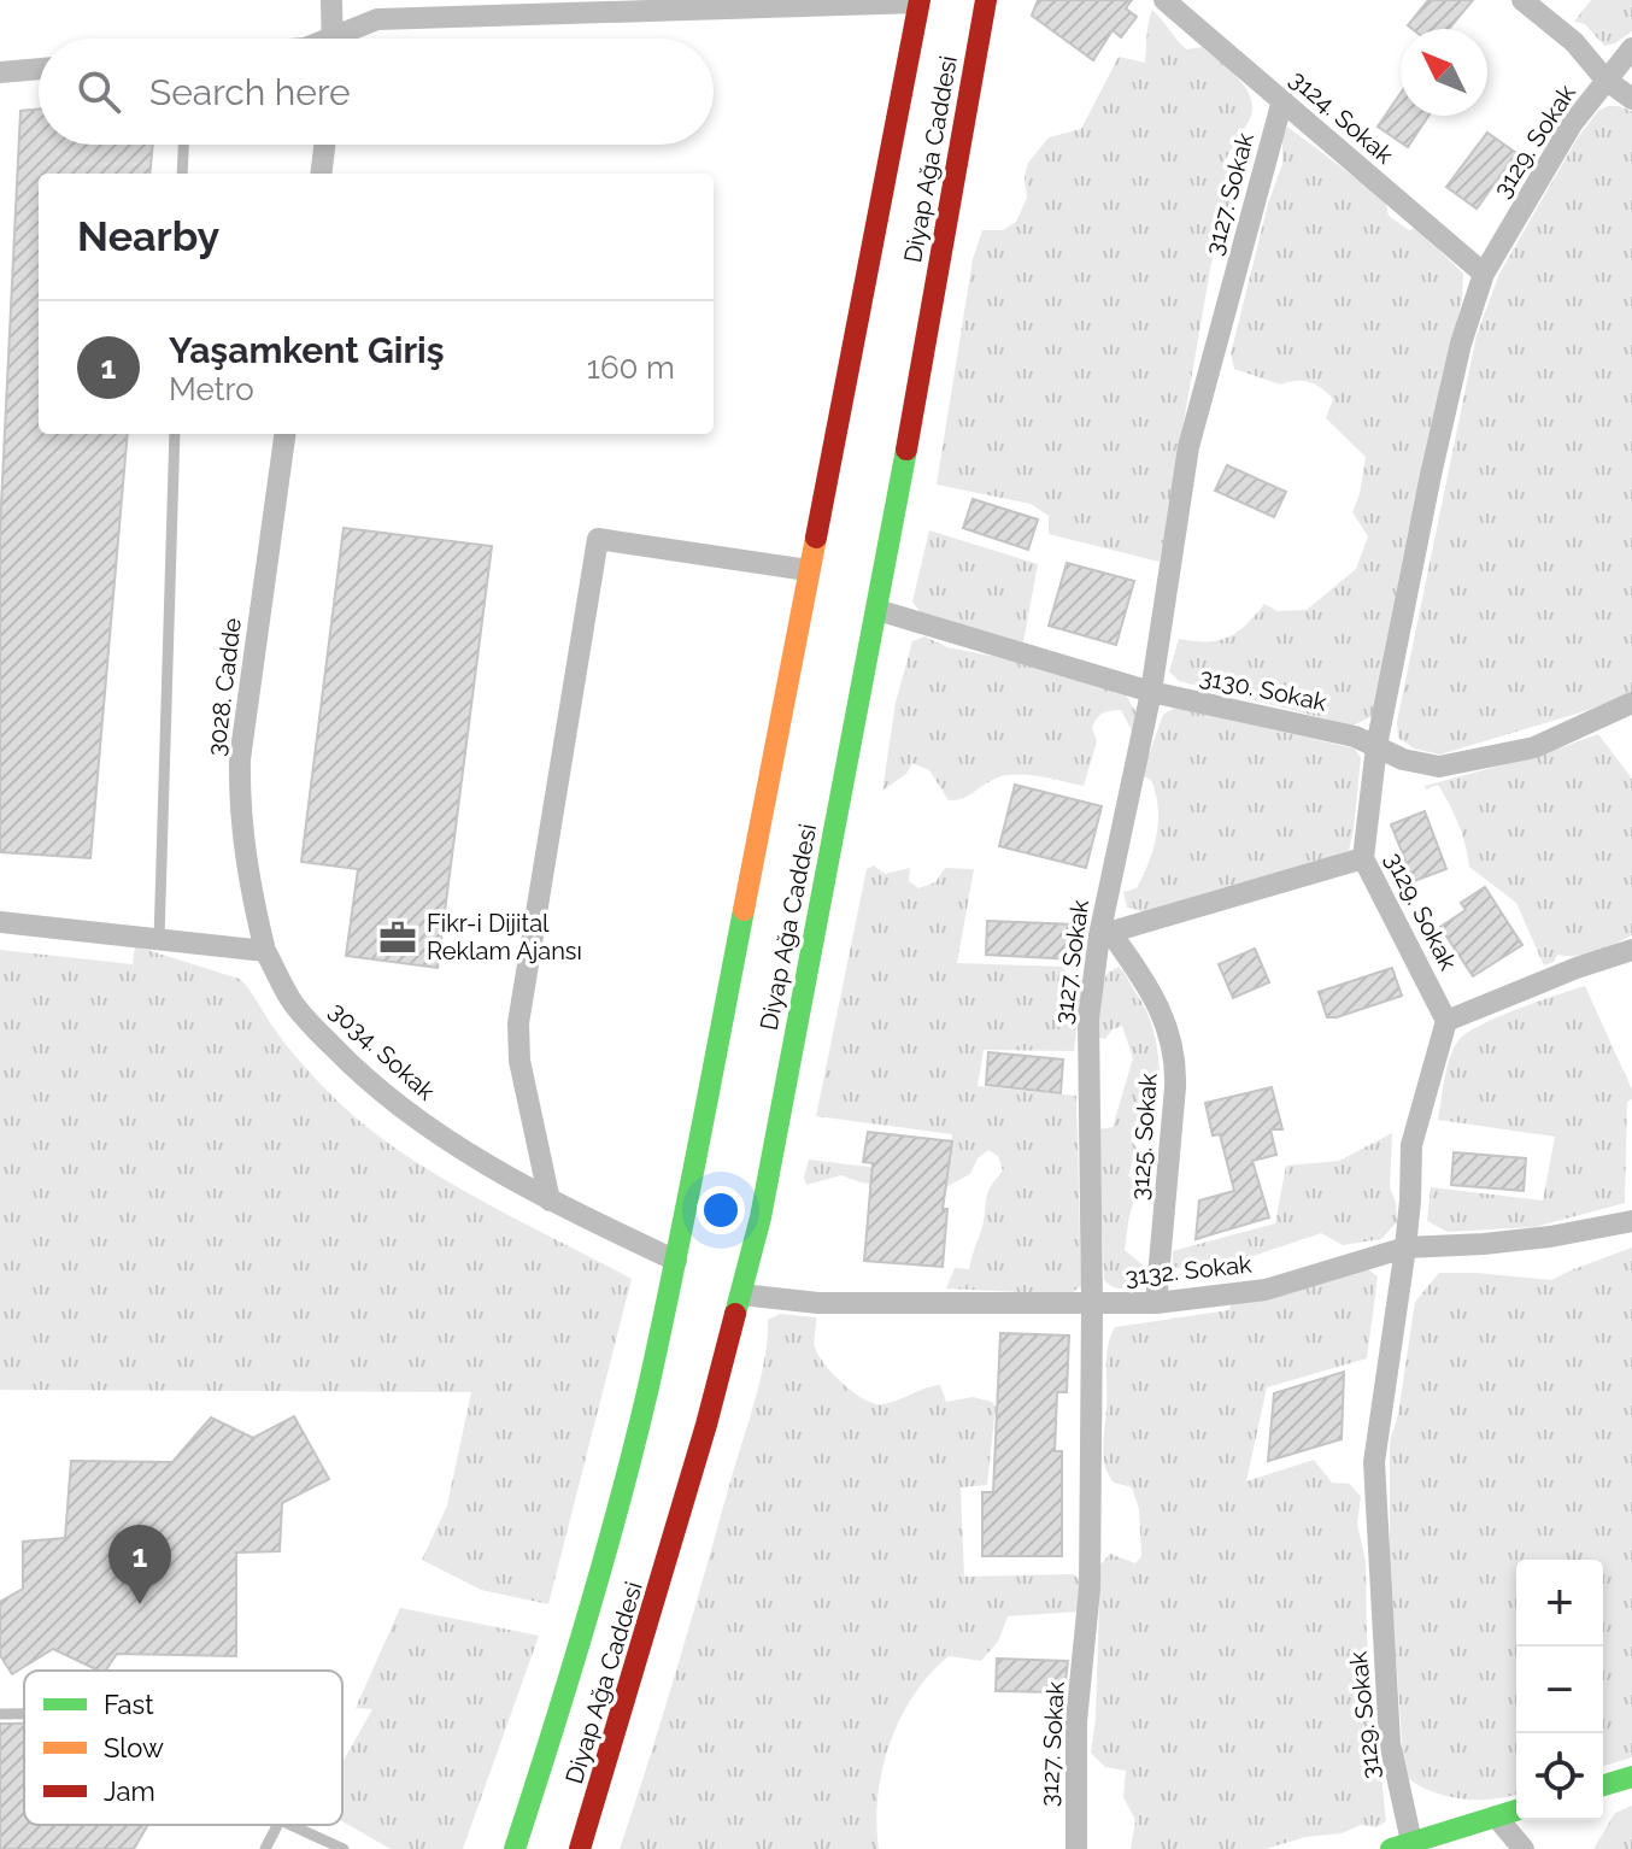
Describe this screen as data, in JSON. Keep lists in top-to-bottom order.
{
  "streets": {
    "main road": ["Diyap Ağa Caddesi"],
    "street": [
      "3124. Sokak",
      "3129. Sokak",
      "3127. Sokak",
      "3028. Cadde",
      "3130. Sokak",
      "3034. Sokak",
      "3125. Sokak",
      "3132. Sokak"
    ]
  },
  "crossings": [
    ["3124. Sokak", "3129. Sokak"],
    ["3124. Sokak", "3127. Sokak"],
    ["3129. Sokak", "3130. Sokak"],
    ["3129. Sokak", "3132. Sokak"],
    ["Diyap Ağa Caddesi", "3130. Sokak"],
    ["Diyap Ağa Caddesi", "3034. Sokak"],
    ["Diyap Ağa Caddesi", "3132. Sokak"],
    ["3127. Sokak", "3130. Sokak"],
    ["3127. Sokak", "3125. Sokak"],
    ["3127. Sokak", "3132. Sokak"],
    ["3028. Cadde", "3034. Sokak"],
    ["3125. Sokak", "3132. Sokak"]
  ],
  "places": {
    "office": ["Fikr-i Dijital Reklam Ajansı"]
  },
  "legend": ["Fast", "Slow", "Jam"],
  "north": "top left",
  "page": {
    "search": "Search here",
    "heading": "Nearby",
    "list": [
      {
        "mark": "1",
        "name": "Yaşamkent Giriş",
        "note": "Metro",
        "value": "160 m"
      }
    ],
    "pins": "1",
    "map_buttons": ["+", "−"]
  }
}
